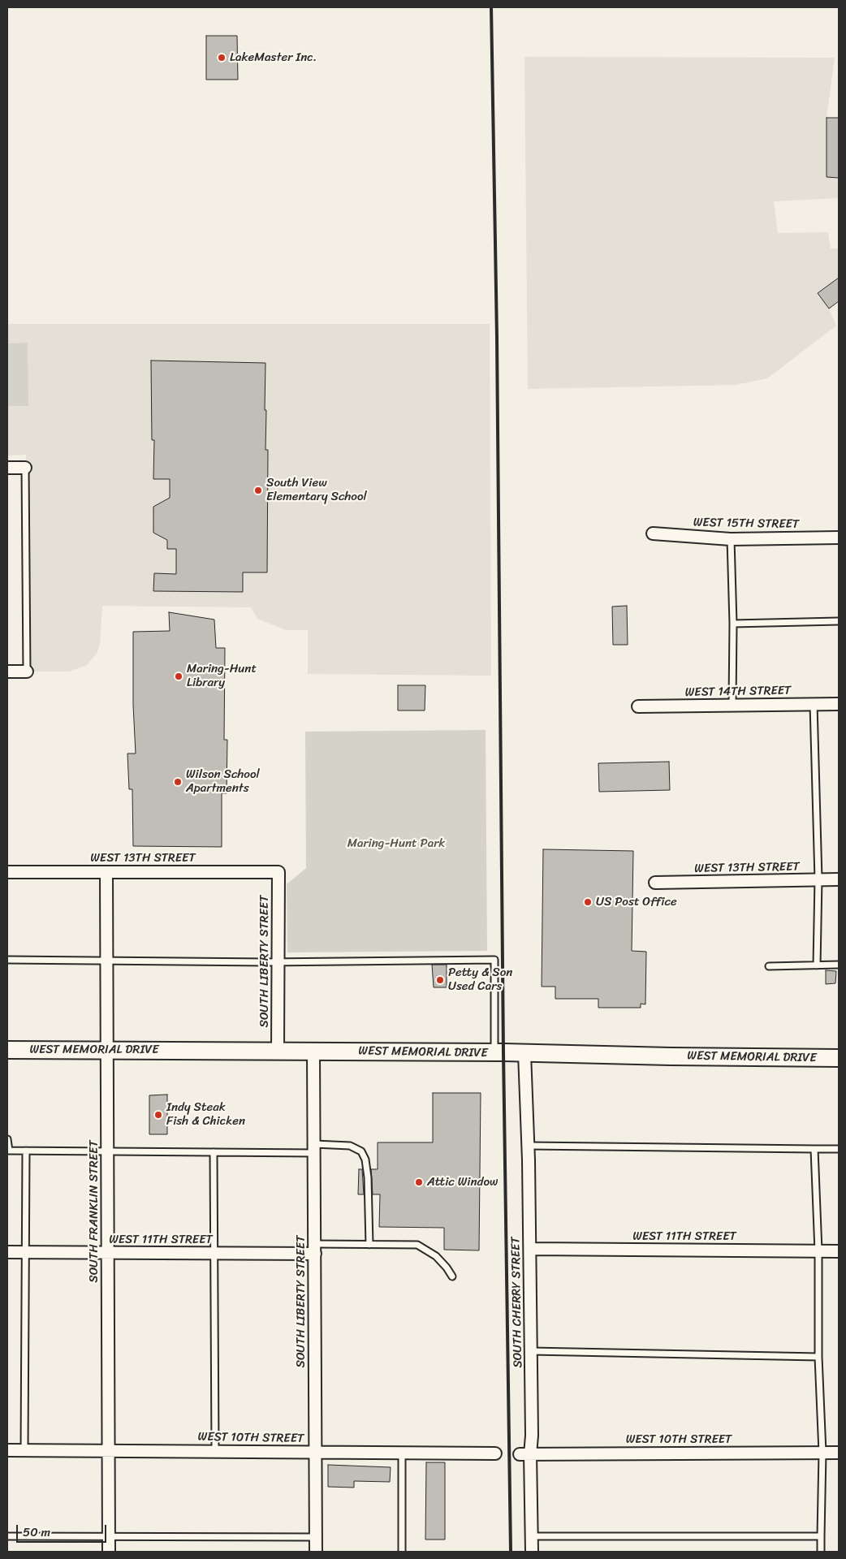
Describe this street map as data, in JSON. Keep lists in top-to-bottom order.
{
  "streets": {
    "main road": ["WEST MEMORIAL DRIVE"],
    "street": [
      "WEST 15TH STREET",
      "WEST 14TH STREET",
      "WEST 13TH STREET",
      "SOUTH LIBERTY STREET",
      "SOUTH FRANKLIN STREET",
      "WEST 11TH STREET",
      "SOUTH CHERRY STREET",
      "WEST 10TH STREET"
    ]
  },
  "crossings": [
    ["WEST 13TH STREET", "SOUTH LIBERTY STREET"],
    ["WEST 13TH STREET", "SOUTH FRANKLIN STREET"],
    ["SOUTH LIBERTY STREET", "WEST MEMORIAL DRIVE"],
    ["SOUTH LIBERTY STREET", "WEST 11TH STREET"],
    ["SOUTH LIBERTY STREET", "WEST 10TH STREET"],
    ["WEST MEMORIAL DRIVE", "SOUTH FRANKLIN STREET"],
    ["WEST MEMORIAL DRIVE", "SOUTH CHERRY STREET"],
    ["SOUTH FRANKLIN STREET", "WEST 11TH STREET"],
    ["SOUTH FRANKLIN STREET", "WEST 10TH STREET"],
    ["WEST 11TH STREET", "SOUTH CHERRY STREET"],
    ["SOUTH CHERRY STREET", "WEST 10TH STREET"]
  ],
  "parks": ["Maring-Hunt Park"],
  "places": [
    "LakeMaster Inc.",
    "South View Elementary School",
    "Maring-Hunt Library",
    "Wilson School Apartments",
    "US Post Office",
    "Petty & Son Used Cars",
    "Indy Steak Fish & Chicken",
    "Attic Window"
  ],
  "scale_bar": "50 m"
}
